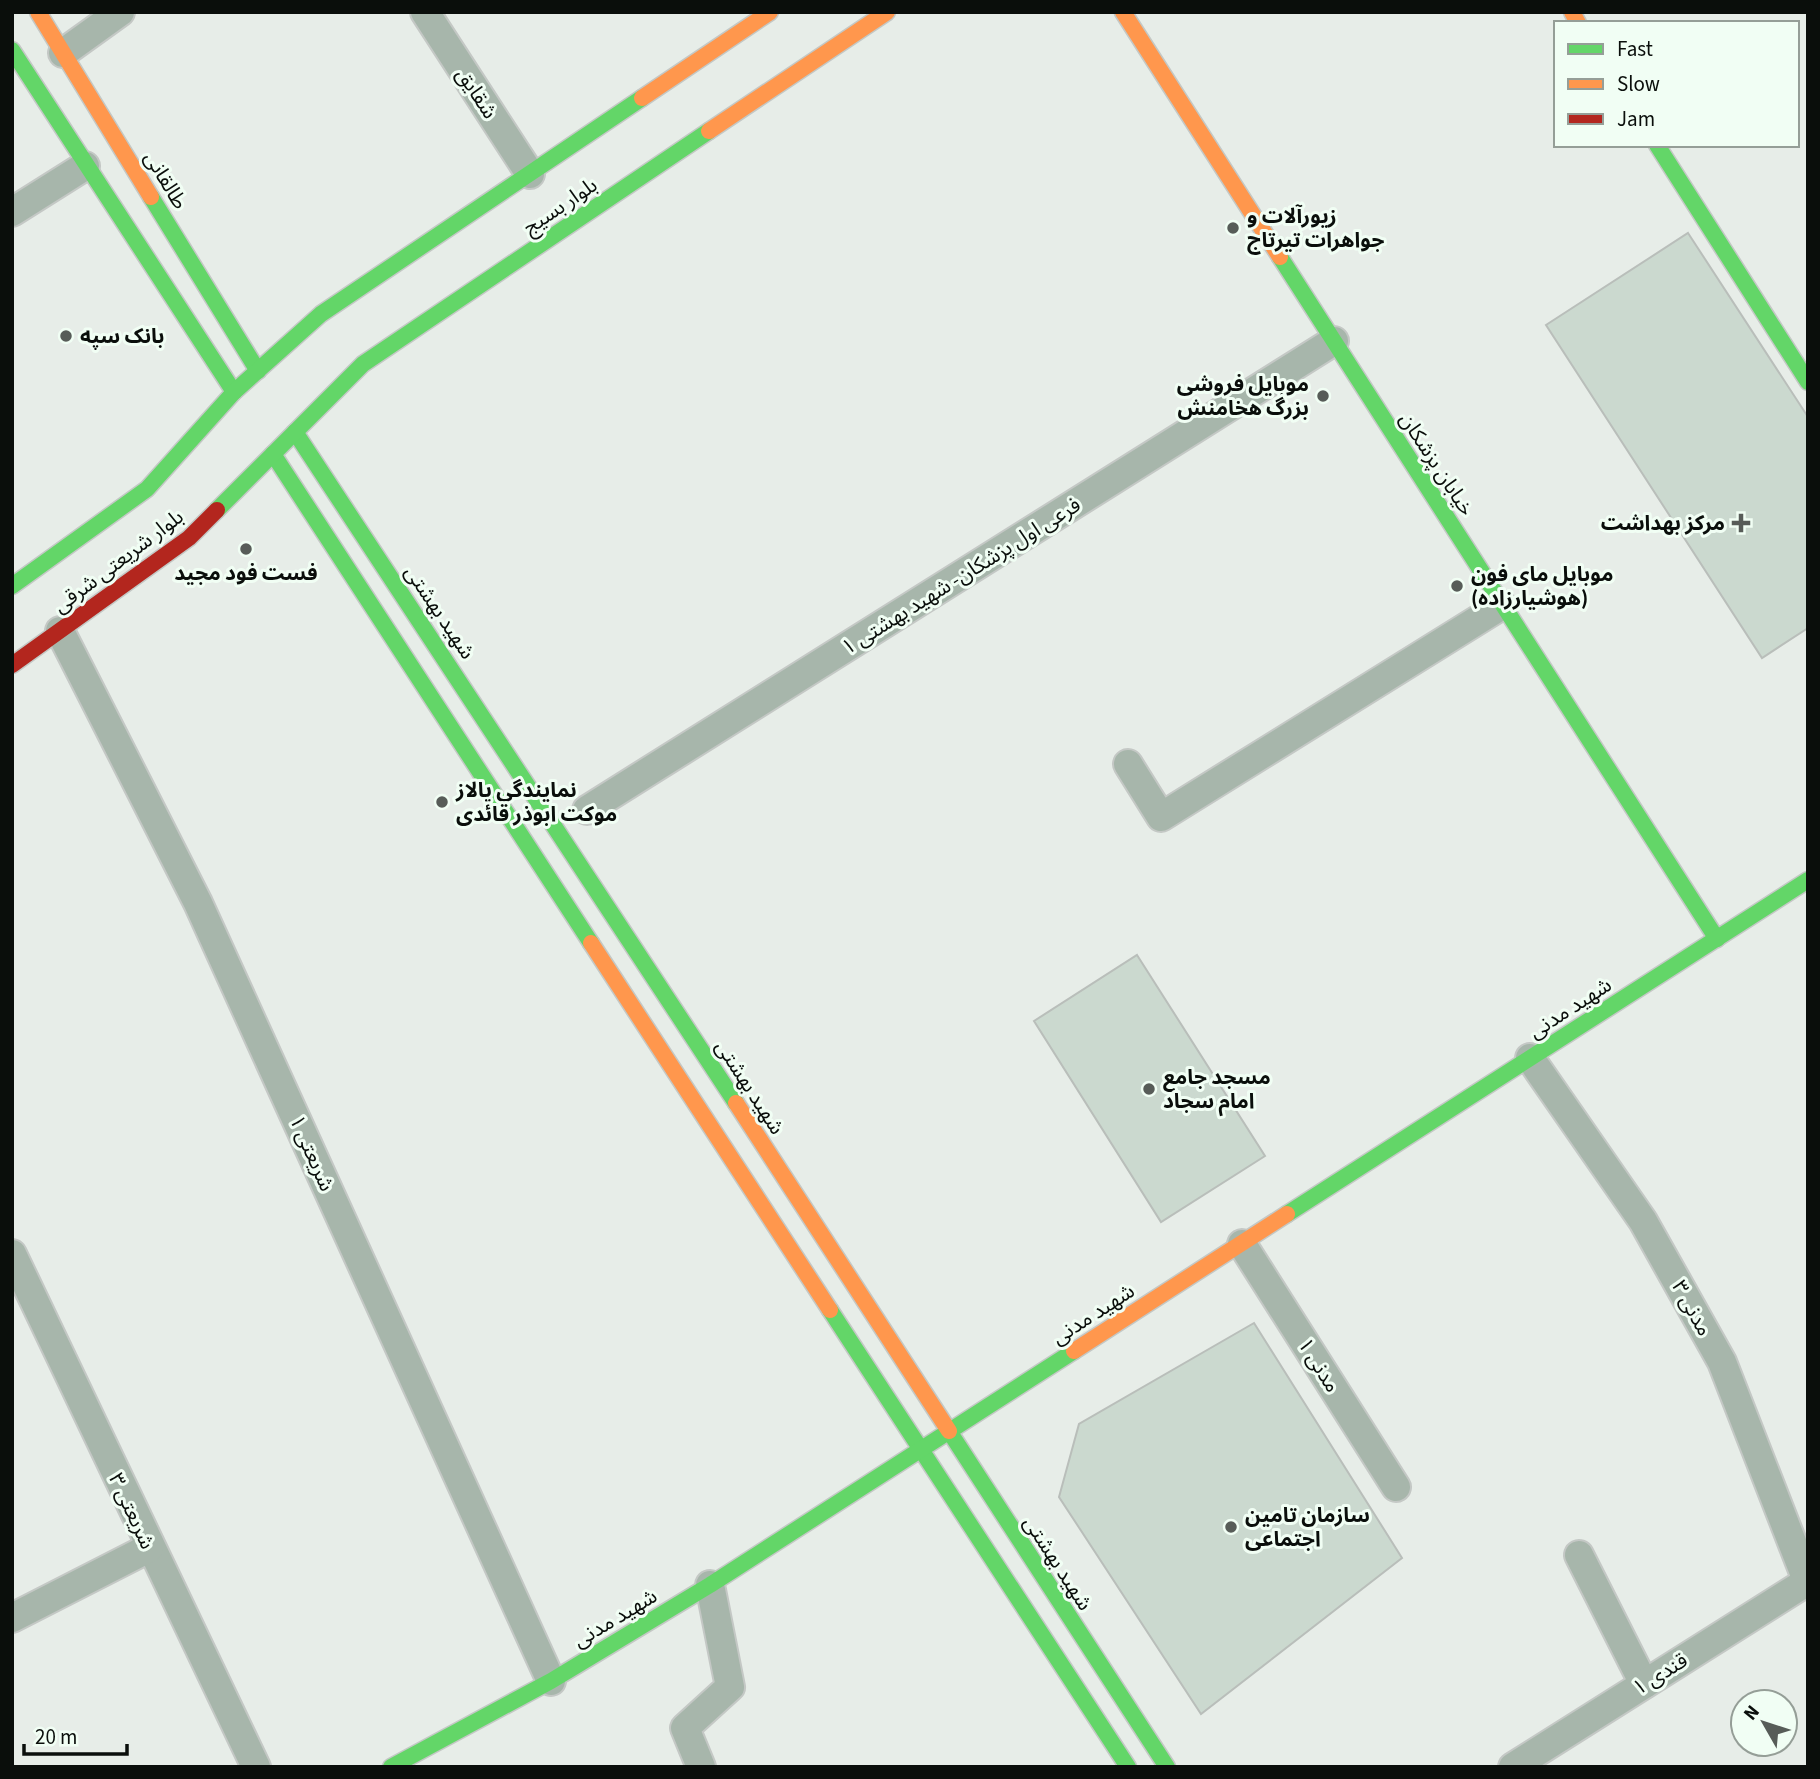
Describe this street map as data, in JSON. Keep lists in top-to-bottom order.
{
  "streets": {
    "main road": [
      "طالقانی",
      "بلوار بسیج",
      "خیابان پزشکان",
      "بلوار شریعتی شرقی",
      "شهید بهشتی",
      "شهید مدنی"
    ],
    "street": [
      "شقایق",
      "فرعی اول پزشکان- شهید بهشتی ۱",
      "شریعتی ۱",
      "مدنی ۳",
      "مدنی ۱",
      "شریعتی ۳",
      "قندی ۱"
    ]
  },
  "crossings": [
    ["شقایق", "بلوار بسیج"],
    ["طالقانی", "بلوار بسیج"],
    ["بلوار بسیج", "بلوار شریعتی شرقی"],
    ["بلوار بسیج", "شهید بهشتی"],
    ["خیابان پزشکان", "فرعی اول پزشکان- شهید بهشتی ۱"],
    ["خیابان پزشکان", "شهید مدنی"],
    ["بلوار شریعتی شرقی", "شریعتی ۱"],
    ["شهید بهشتی", "شهید مدنی"],
    ["شهید مدنی", "شریعتی ۱"],
    ["شهید مدنی", "مدنی ۳"],
    ["شهید مدنی", "مدنی ۱"],
    ["مدنی ۳", "قندی ۱"]
  ],
  "places": {
    "other": [
      "زیورآلات و جواهرات تیرتاج",
      "بانک سپه",
      "موبایل فروشی بزرگ هخامنش",
      "فست فود مجید",
      "موبایل مای فون (هوشیارزاده)",
      "نمایندگی پالاز موکت ابوذر قائدی",
      "مسجد جامع امام سجاد",
      "سازمان تامین اجتماعی"
    ],
    "health": ["مرکز بهداشت"]
  },
  "legend": ["Fast", "Slow", "Jam"],
  "scale_bar": "20 m",
  "north": "top left"
}
